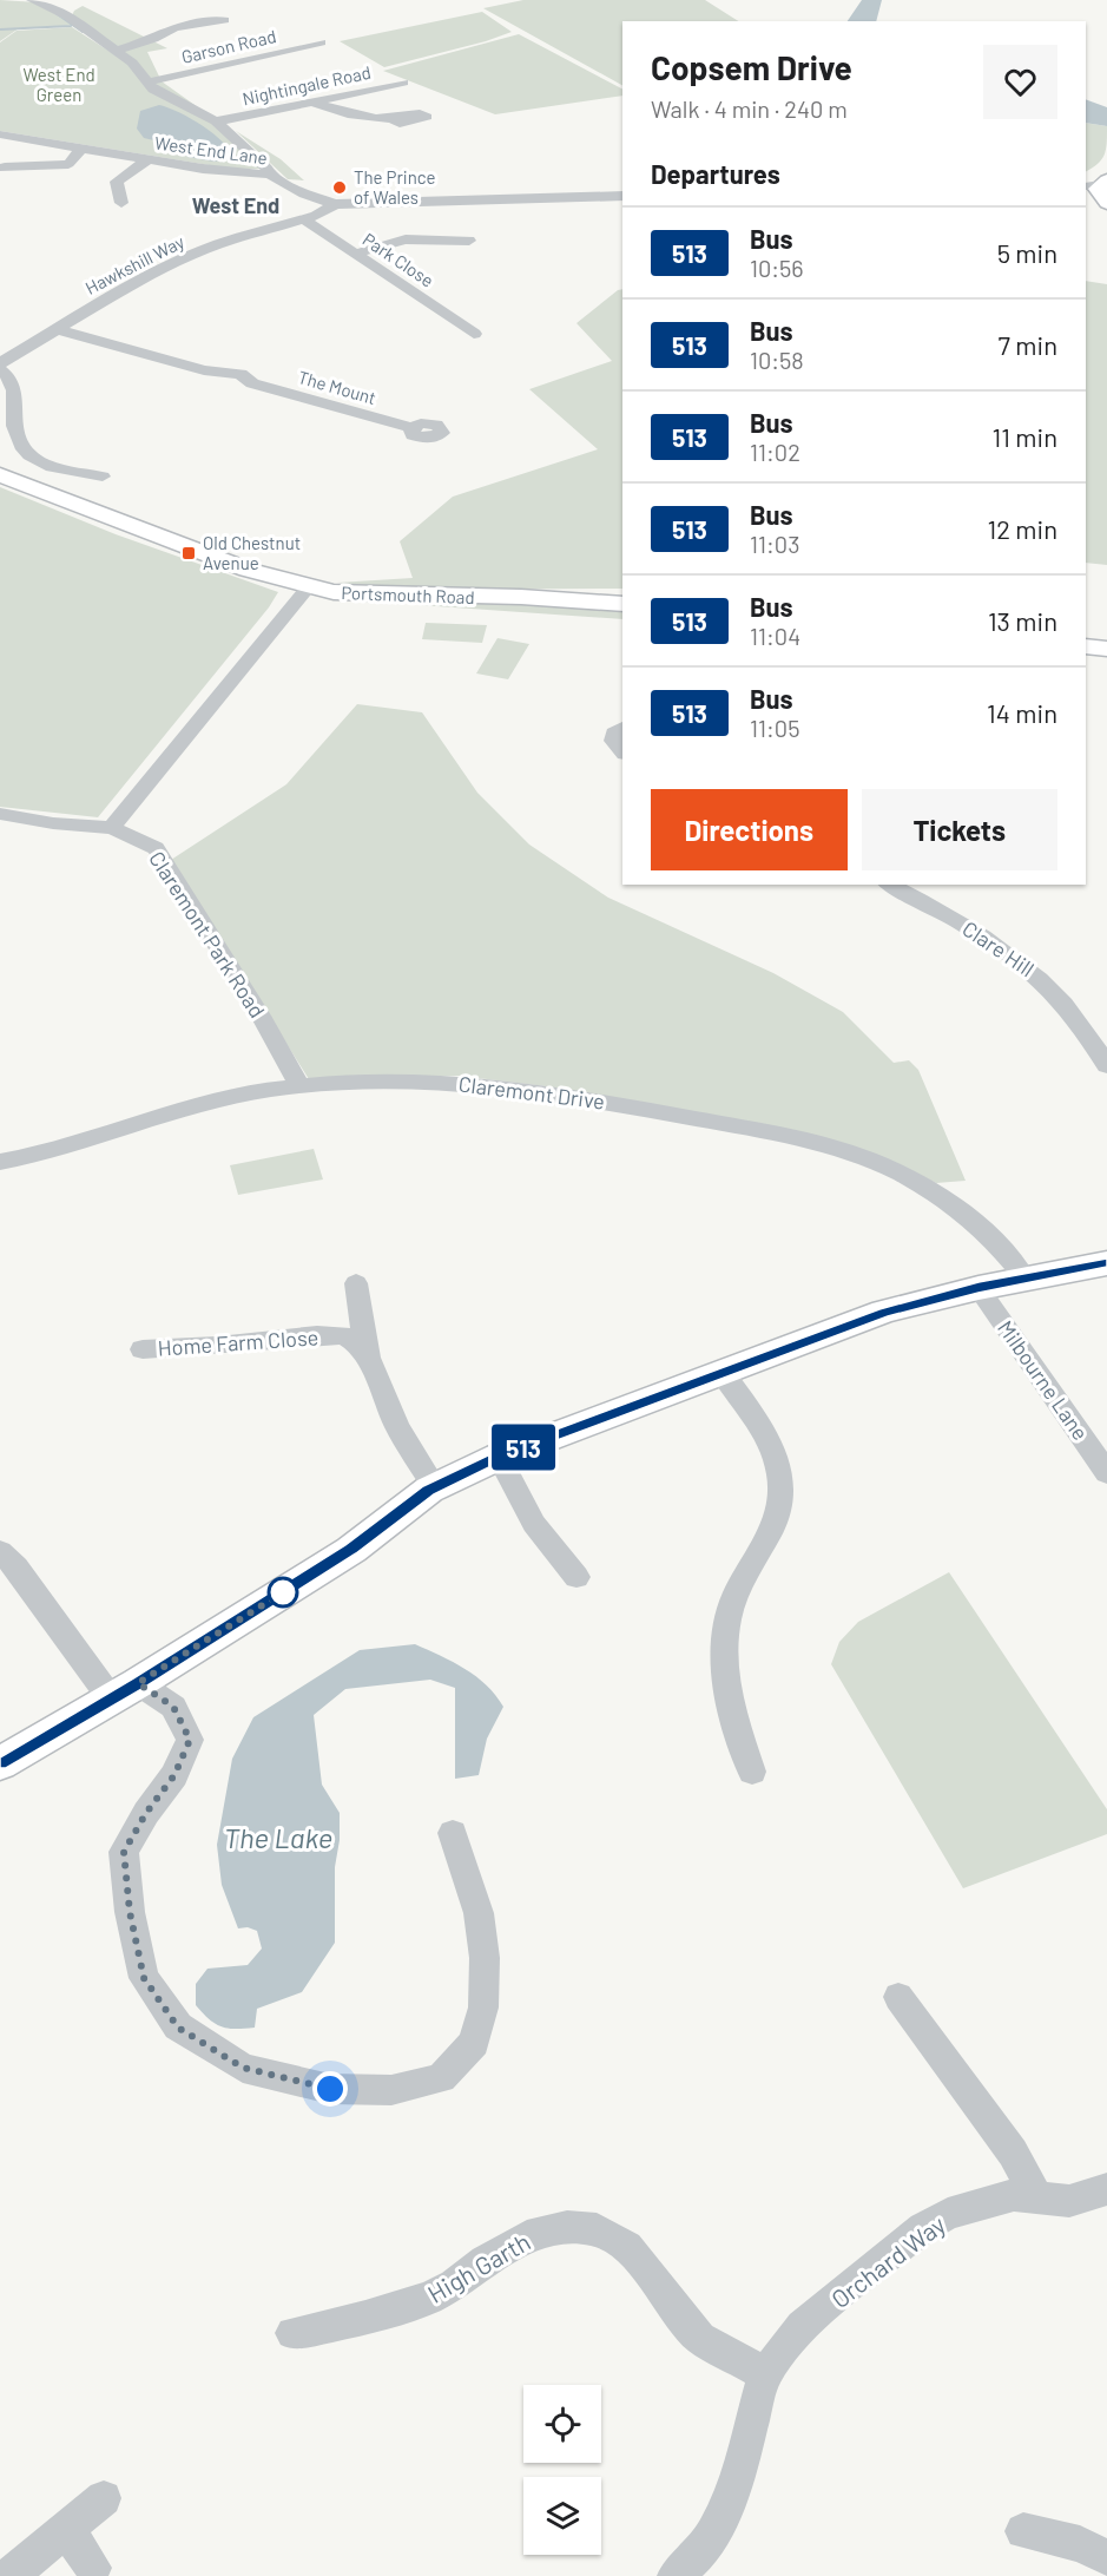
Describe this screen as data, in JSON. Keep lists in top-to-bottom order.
{
  "streets": {
    "main road": ["Portsmouth Road"],
    "street": [
      "Garson Road",
      "Nightingale Road",
      "West End Lane",
      "Park Close",
      "Hawkshill Way",
      "The Mount",
      "Claremont Park Road",
      "Clare Hill",
      "Claremont Drive",
      "Home Farm Close",
      "Milbourne Lane",
      "Orchard Way",
      "High Garth"
    ]
  },
  "crossings": [
    ["West End Lane", "Hawkshill Way"],
    ["Park Close", "Hawkshill Way"],
    ["Hawkshill Way", "The Mount"],
    ["Claremont Park Road", "Claremont Drive"],
    ["Orchard Way", "High Garth"]
  ],
  "districts": ["West End"],
  "water": ["The Lake"],
  "parks": ["West End Green"],
  "places": {
    "other": ["The Prince of Wales"],
    "transit": ["Old Chestnut Avenue"]
  },
  "lines": ["bus line 513"],
  "page": {
    "on_map": "513",
    "heading": [
      ["Copsem Drive", "Walk · 4 min · 240 m"],
      "Departures"
    ],
    "list": [
      {
        "mark": "513",
        "name": "Bus",
        "note": "10:56",
        "value": "5 min"
      },
      {
        "mark": "513",
        "name": "Bus",
        "note": "10:58",
        "value": "7 min"
      },
      {
        "mark": "513",
        "name": "Bus",
        "note": "11:02",
        "value": "11 min"
      },
      {
        "mark": "513",
        "name": "Bus",
        "note": "11:03",
        "value": "12 min"
      },
      {
        "mark": "513",
        "name": "Bus",
        "note": "11:04",
        "value": "13 min"
      },
      {
        "mark": "513",
        "name": "Bus",
        "note": "11:05",
        "value": "14 min"
      }
    ],
    "buttons": ["Directions", "Tickets"]
  }
}
